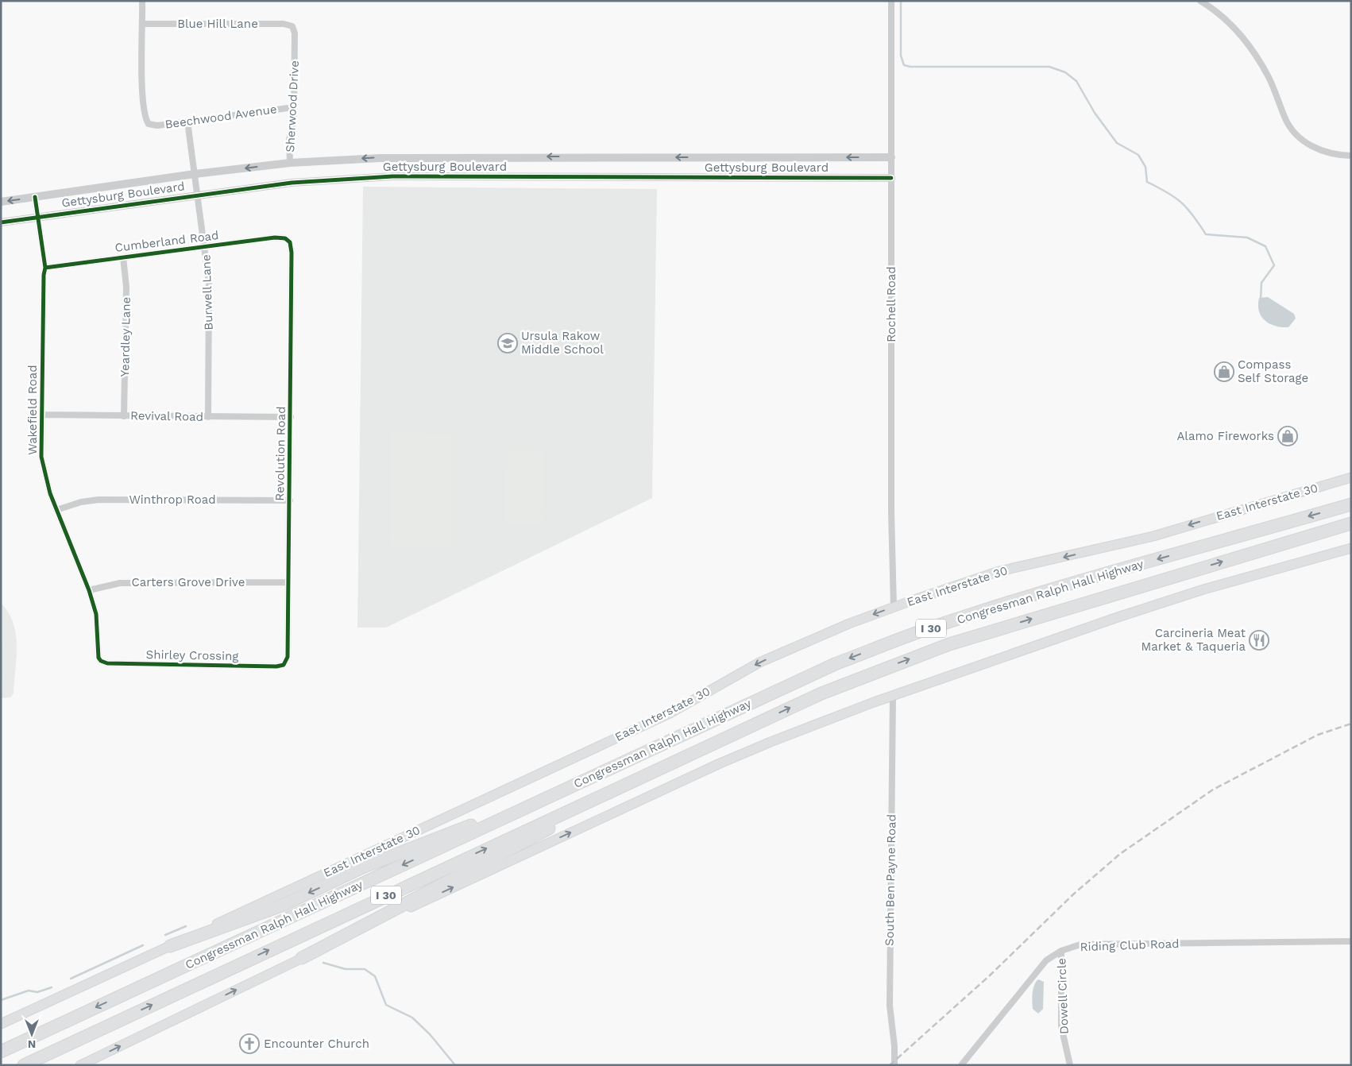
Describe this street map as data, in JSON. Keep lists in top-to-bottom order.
{
  "streets": {
    "highway": ["Congressman Ralph Hall Highway", "I 30"],
    "main road": ["East Interstate 30"],
    "street": [
      "Blue Hill Lane",
      "Sherwood Drive",
      "Beechwood Avenue",
      "Gettysburg Boulevard",
      "Cumberland Road",
      "Burwell Lane",
      "Rochell Road",
      "Yeardley Lane",
      "Wakefield Road",
      "Revival Road",
      "Revolution Road",
      "Winthrop Road",
      "Carters Grove Drive",
      "Shirley Crossing",
      "South Ben Payne Road",
      "Riding Club Road",
      "Dowell Circle"
    ]
  },
  "crossings": [
    ["Blue Hill Lane", "Sherwood Drive"],
    ["Blue Hill Lane", "Beechwood Avenue"],
    ["Sherwood Drive", "Beechwood Avenue"],
    ["Sherwood Drive", "Gettysburg Boulevard"],
    ["Beechwood Avenue", "Burwell Lane"],
    ["Gettysburg Boulevard", "Burwell Lane"],
    ["Gettysburg Boulevard", "Rochell Road"],
    ["Gettysburg Boulevard", "Wakefield Road"],
    ["Cumberland Road", "Burwell Lane"],
    ["Cumberland Road", "Yeardley Lane"],
    ["Cumberland Road", "Wakefield Road"],
    ["Cumberland Road", "Revolution Road"],
    ["Burwell Lane", "Revival Road"],
    ["Rochell Road", "East Interstate 30"],
    ["Yeardley Lane", "Revival Road"],
    ["Wakefield Road", "Revival Road"],
    ["Wakefield Road", "Winthrop Road"],
    ["Wakefield Road", "Carters Grove Drive"],
    ["Wakefield Road", "Shirley Crossing"],
    ["Revival Road", "Revolution Road"],
    ["Revolution Road", "Winthrop Road"],
    ["Revolution Road", "Carters Grove Drive"],
    ["Revolution Road", "Shirley Crossing"],
    ["Riding Club Road", "Dowell Circle"]
  ],
  "places": {
    "school or university": ["Ursula Rakow Middle School"],
    "shop": ["Compass Self Storage", "Alamo Fireworks"],
    "restaurant": ["Carcineria Meat Market & Taqueria"],
    "church": ["Encounter Church"]
  },
  "north": "bottom"
}
